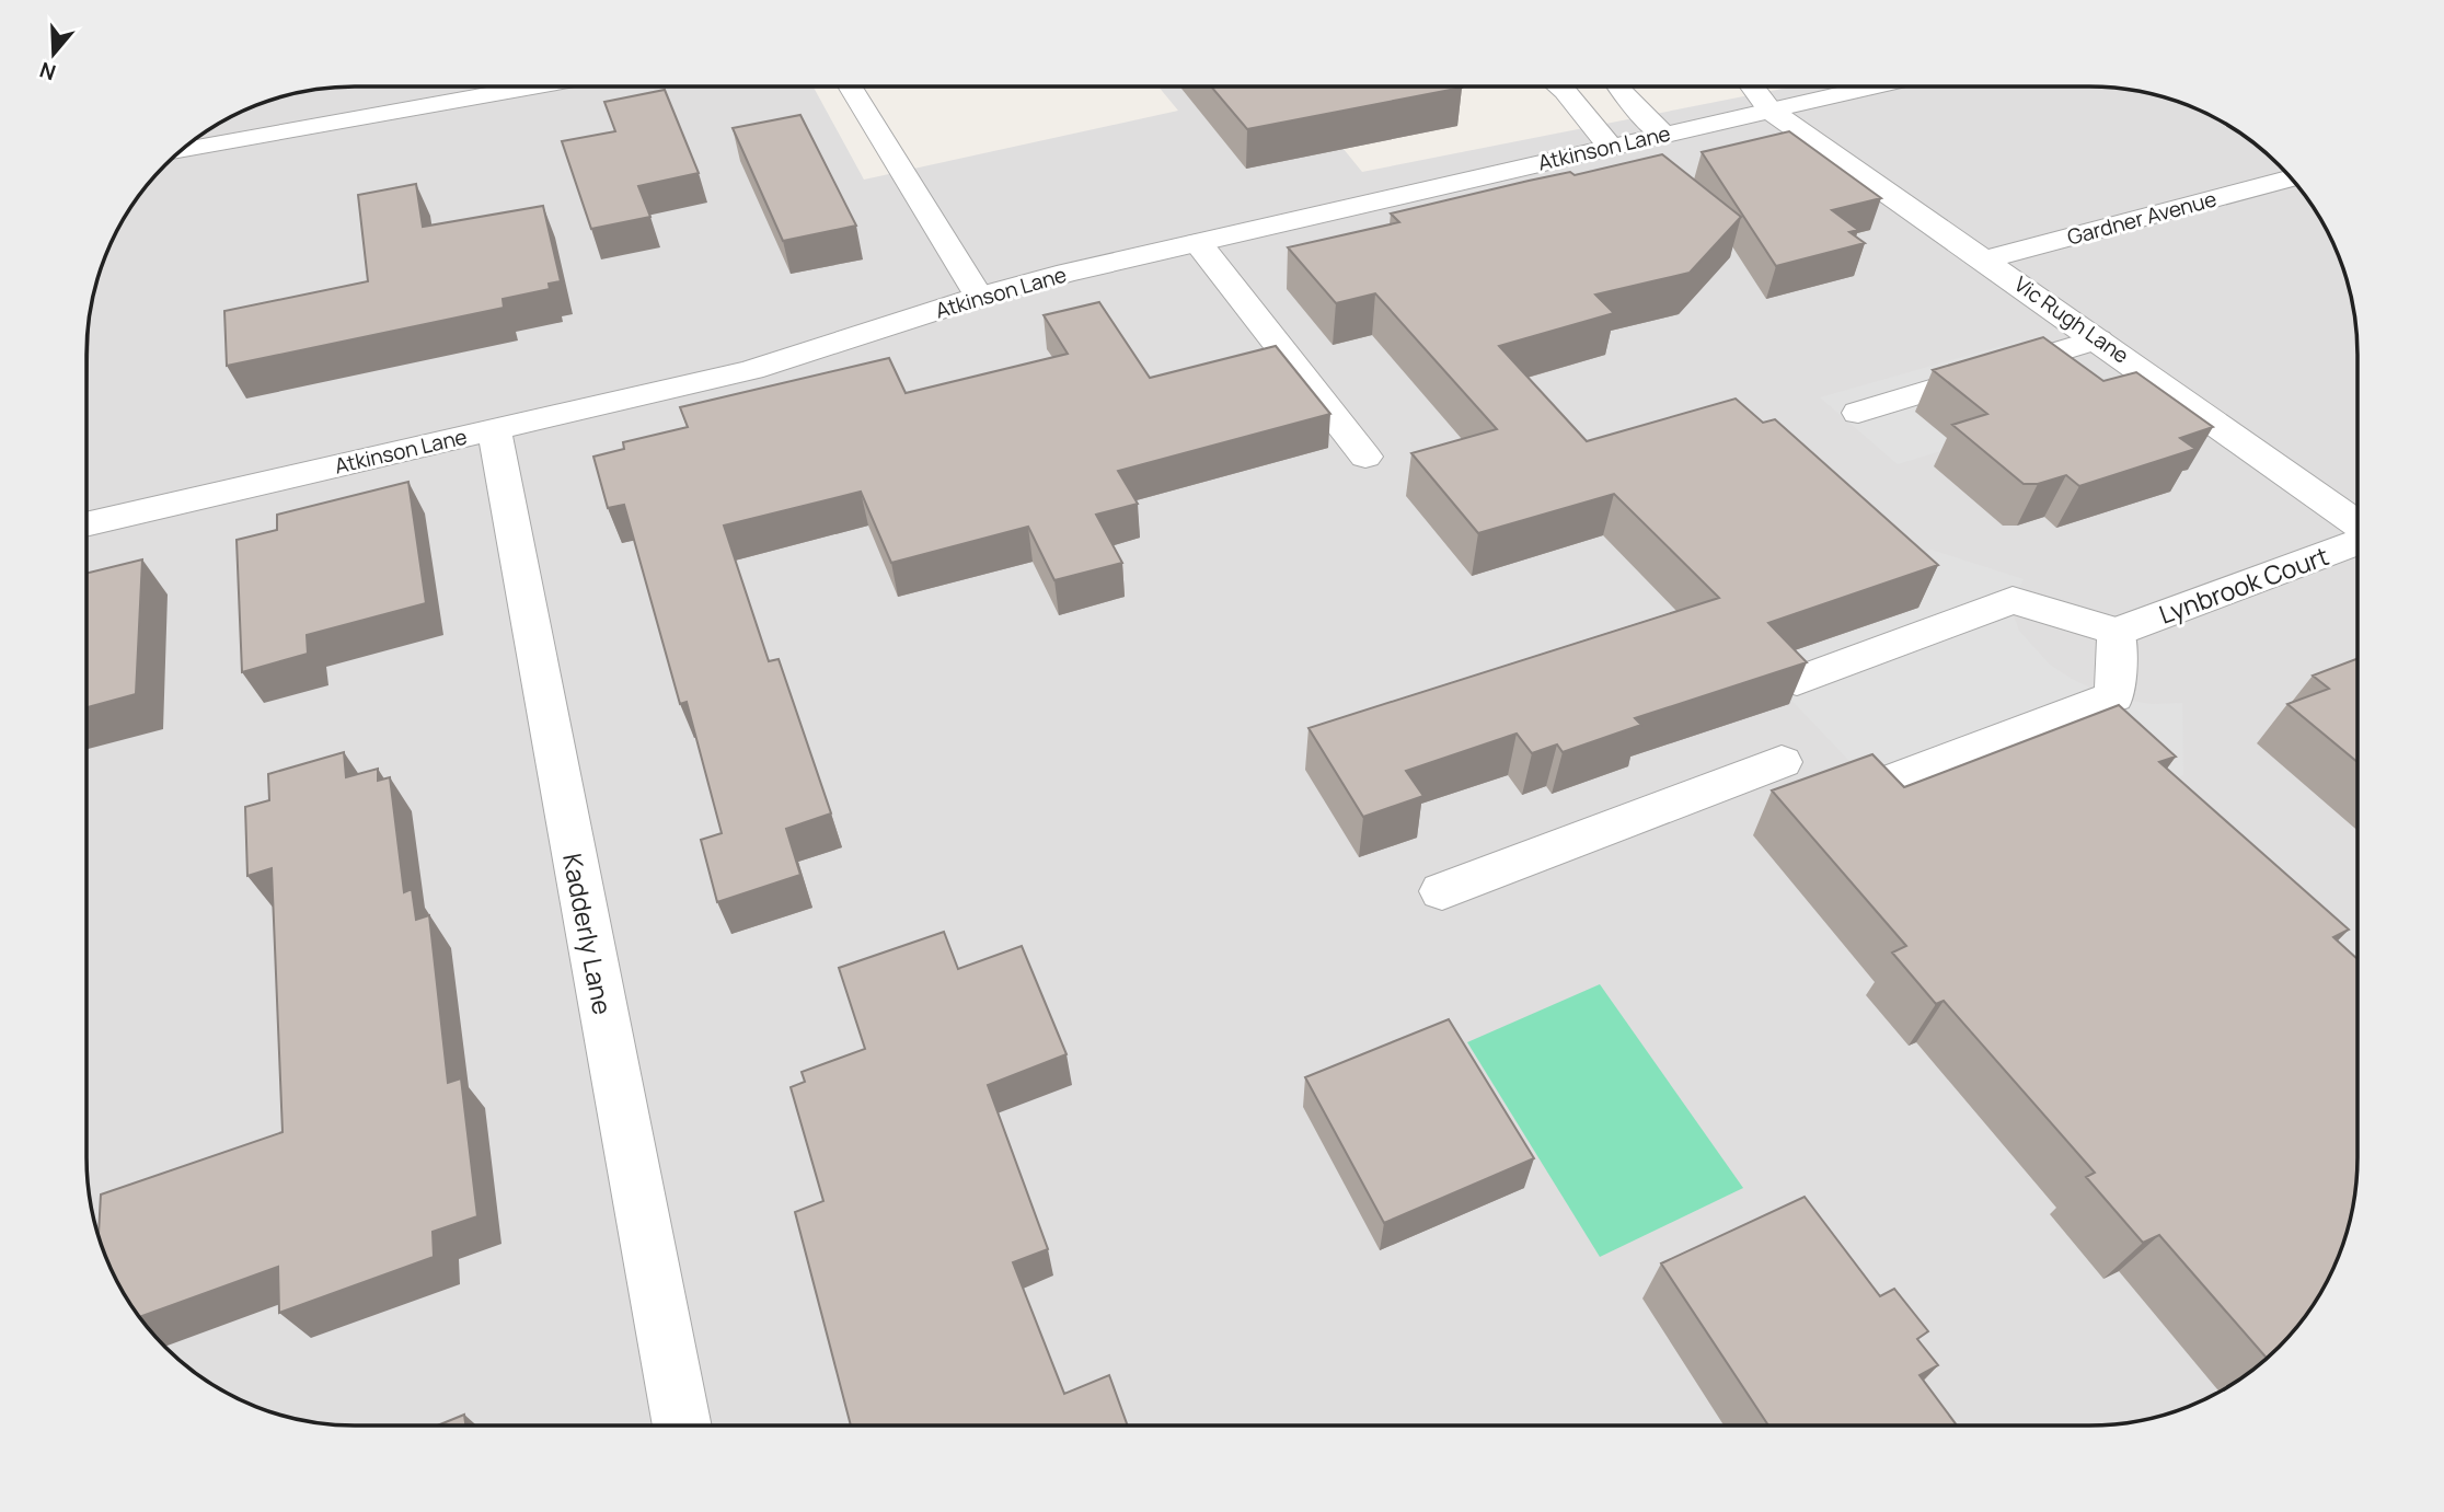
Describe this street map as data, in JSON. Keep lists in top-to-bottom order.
{
  "streets": {
    "street": [
      "Atkinson Lane",
      "Gardner Avenue",
      "Vic Rugh Lane",
      "Lynbrook Court",
      "Kadderly Lane"
    ]
  },
  "crossings": [
    ["Atkinson Lane", "Vic Rugh Lane"],
    ["Atkinson Lane", "Kadderly Lane"],
    ["Gardner Avenue", "Vic Rugh Lane"]
  ],
  "north": "bottom"
}
